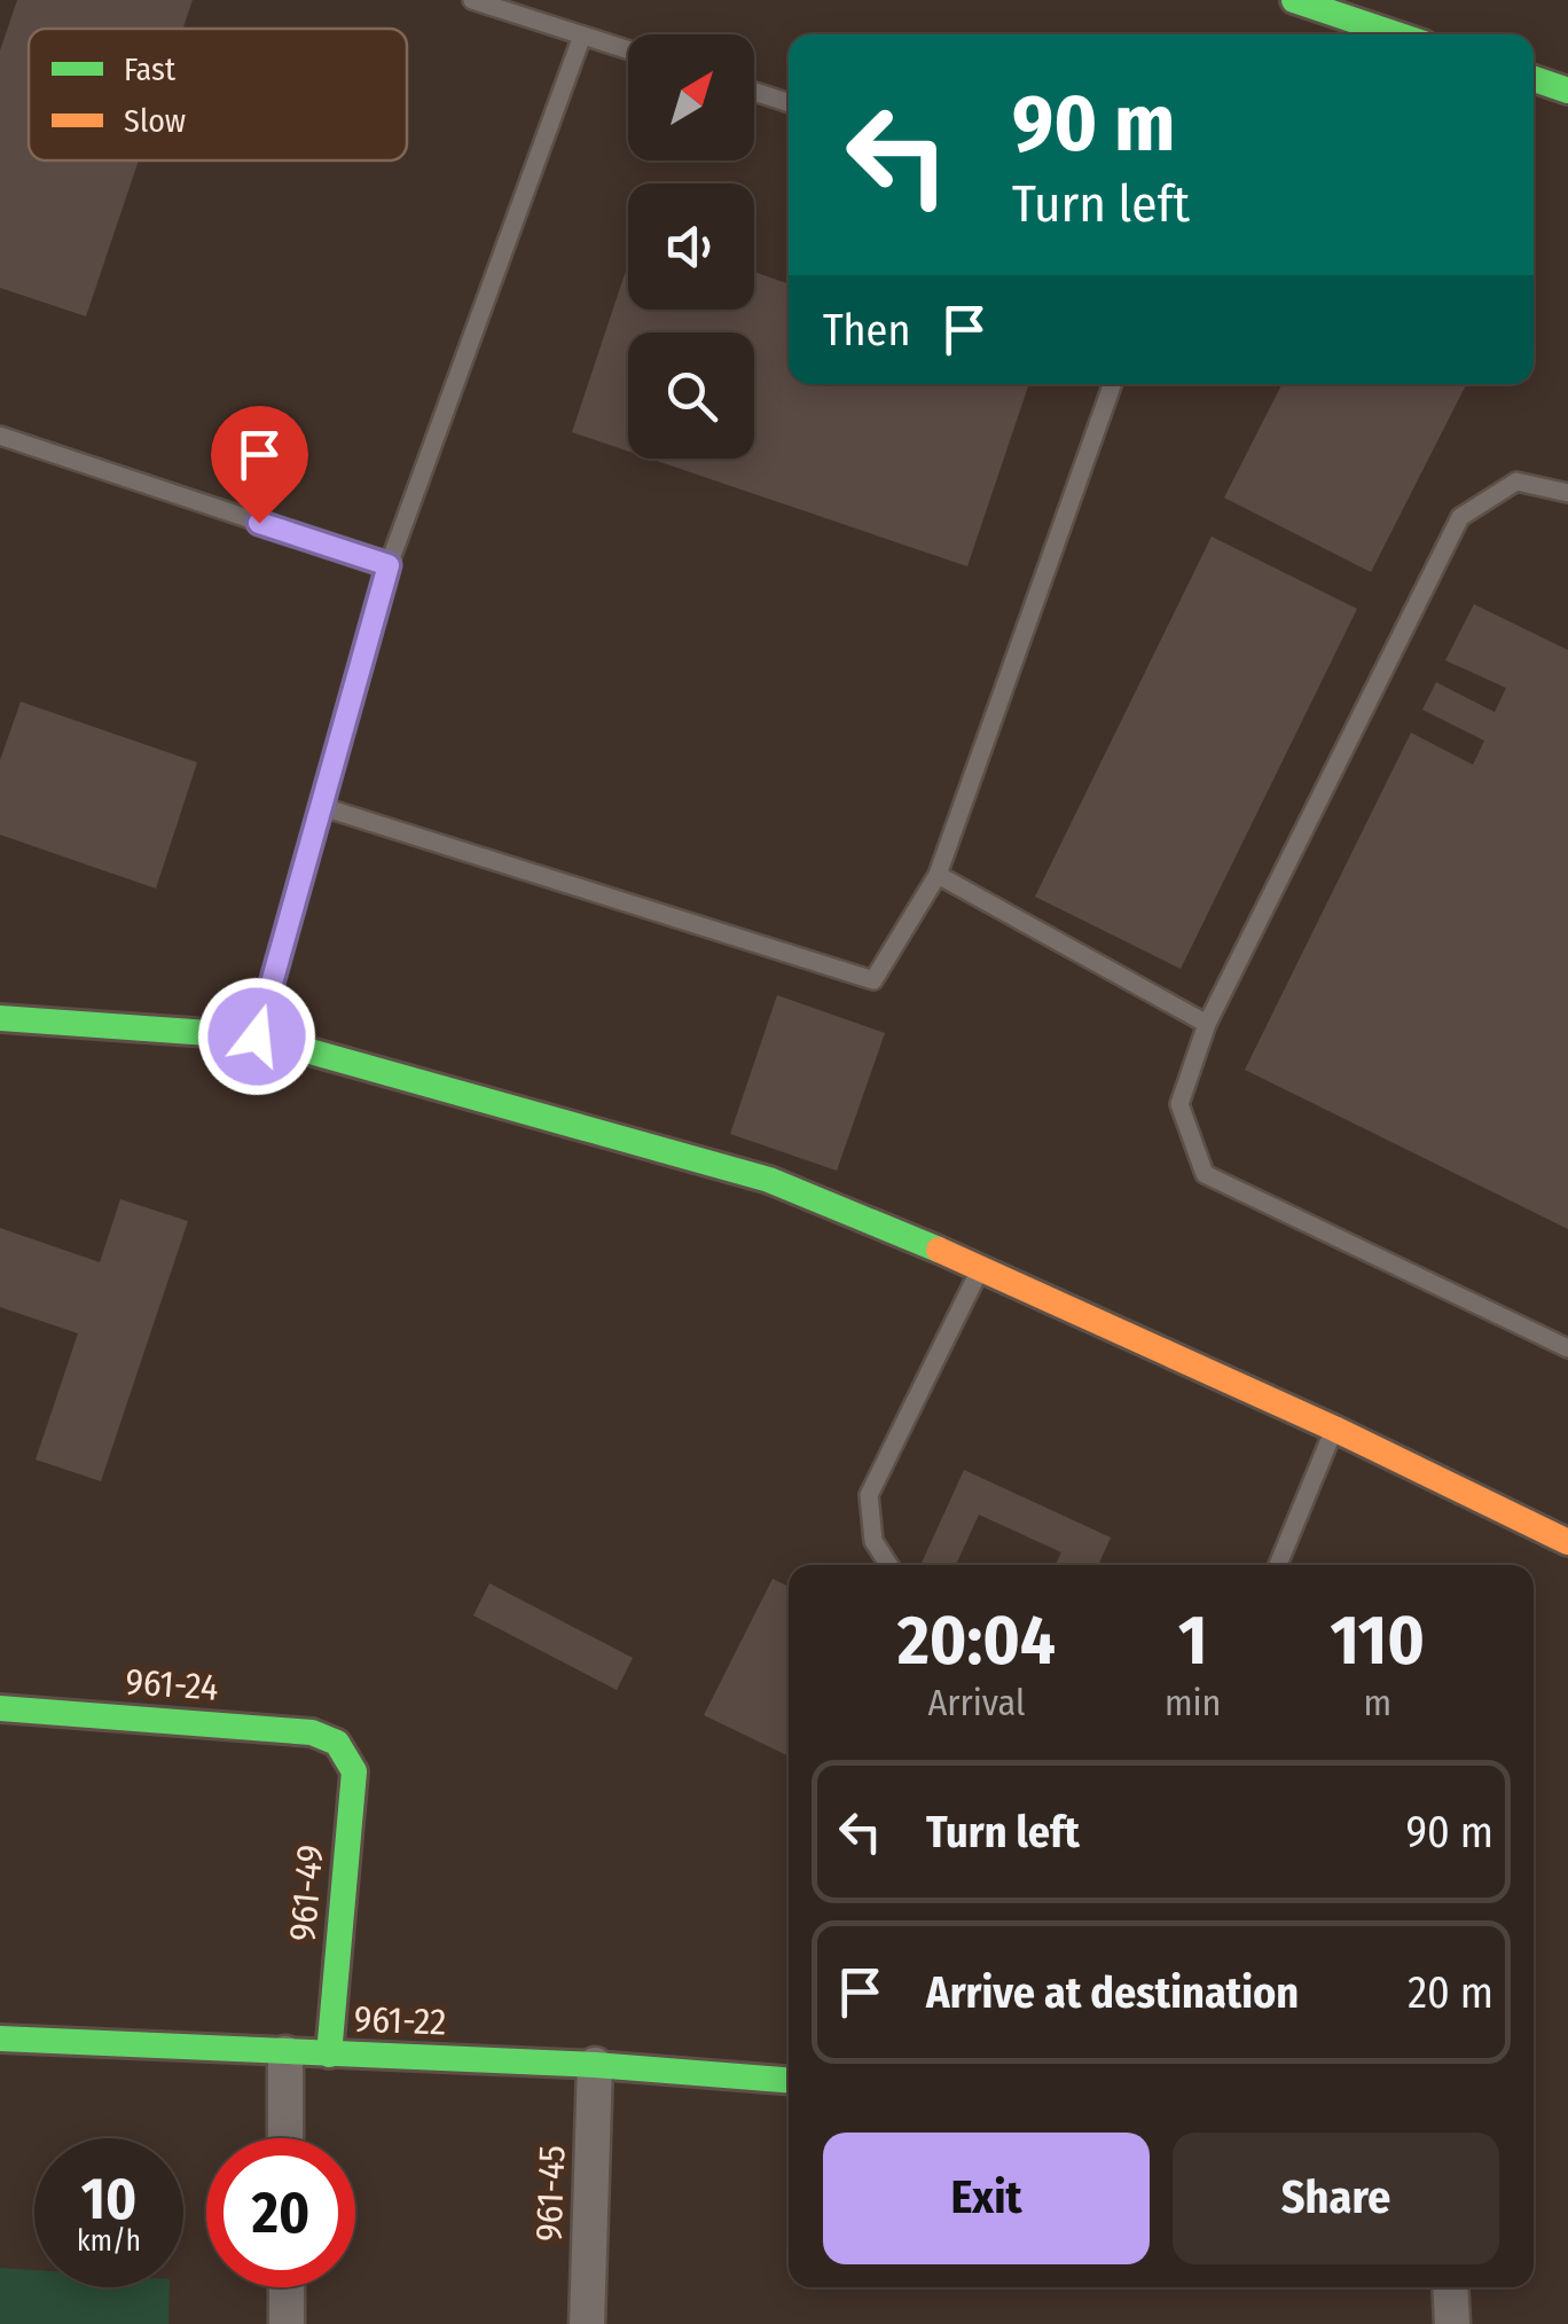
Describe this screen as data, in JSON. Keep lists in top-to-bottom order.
{
  "streets": {
    "street": [
      "961-24",
      "961-49",
      "961-22",
      "961-45"
    ]
  },
  "crossings": [
    ["961-24", "961-49"],
    ["961-49", "961-22"],
    ["961-22", "961-45"]
  ],
  "legend": ["Fast", "Slow"],
  "north": "top right",
  "page": {
    "turn": ["90 m", "Turn left"],
    "then": "Then",
    "eta": [
      "20:04",
      "Arrival",
      "1",
      "min",
      "110",
      "m"
    ],
    "list": [
      {
        "name": "Turn left",
        "value": "90 m"
      },
      {
        "name": "Arrive at destination",
        "value": "20 m"
      }
    ],
    "buttons": ["Exit", "Share"],
    "speed": "10 km/h",
    "limit": "20"
  }
}
